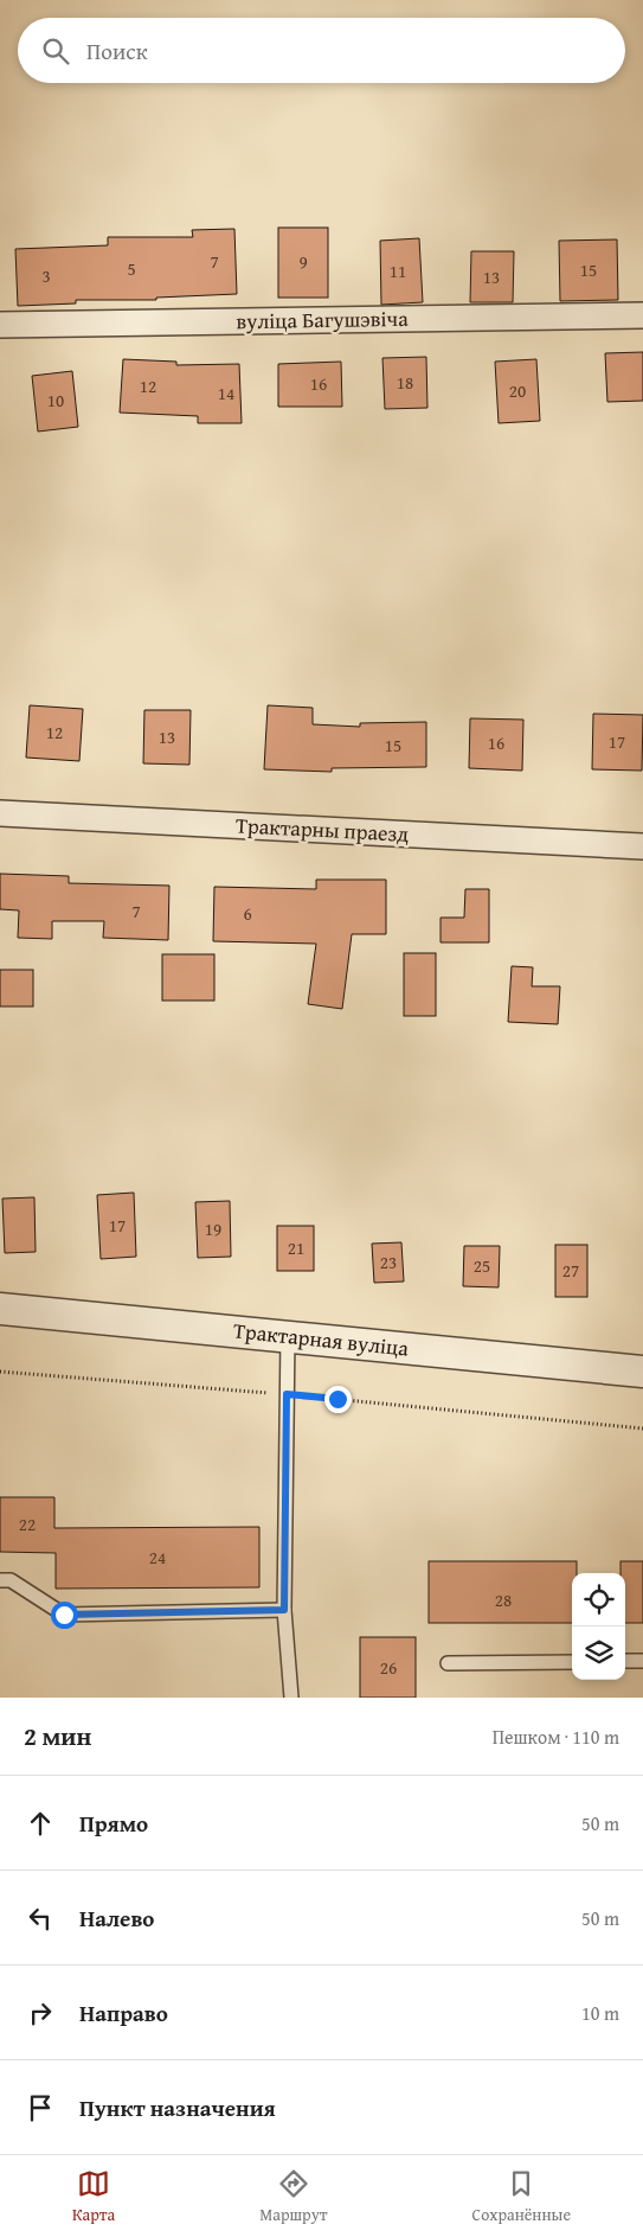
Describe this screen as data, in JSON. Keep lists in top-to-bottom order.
{
  "streets": {
    "street": ["вуліца Багушэвіча", "Трактарны праезд", "Трактарная вуліца"]
  },
  "house_numbers": [
    "7",
    "9",
    "5",
    "15",
    "11",
    "3",
    "13",
    "18",
    "16",
    "12",
    "20",
    "14",
    "10",
    "12",
    "13",
    "17",
    "16",
    "15",
    "7",
    "6",
    "17",
    "19",
    "21",
    "23",
    "25",
    "27",
    "22",
    "24",
    "28",
    "26"
  ],
  "page": {
    "search": "Поиск",
    "heading": ["2 мин", "Пешком · 110 m"],
    "list": [
      ["Прямо", "50 m"],
      ["Налево", "50 m"],
      ["Направо", "10 m"],
      "Пункт назначения"
    ],
    "nav": ["Карта", "Маршрут", "Сохранённые"]
  }
}
